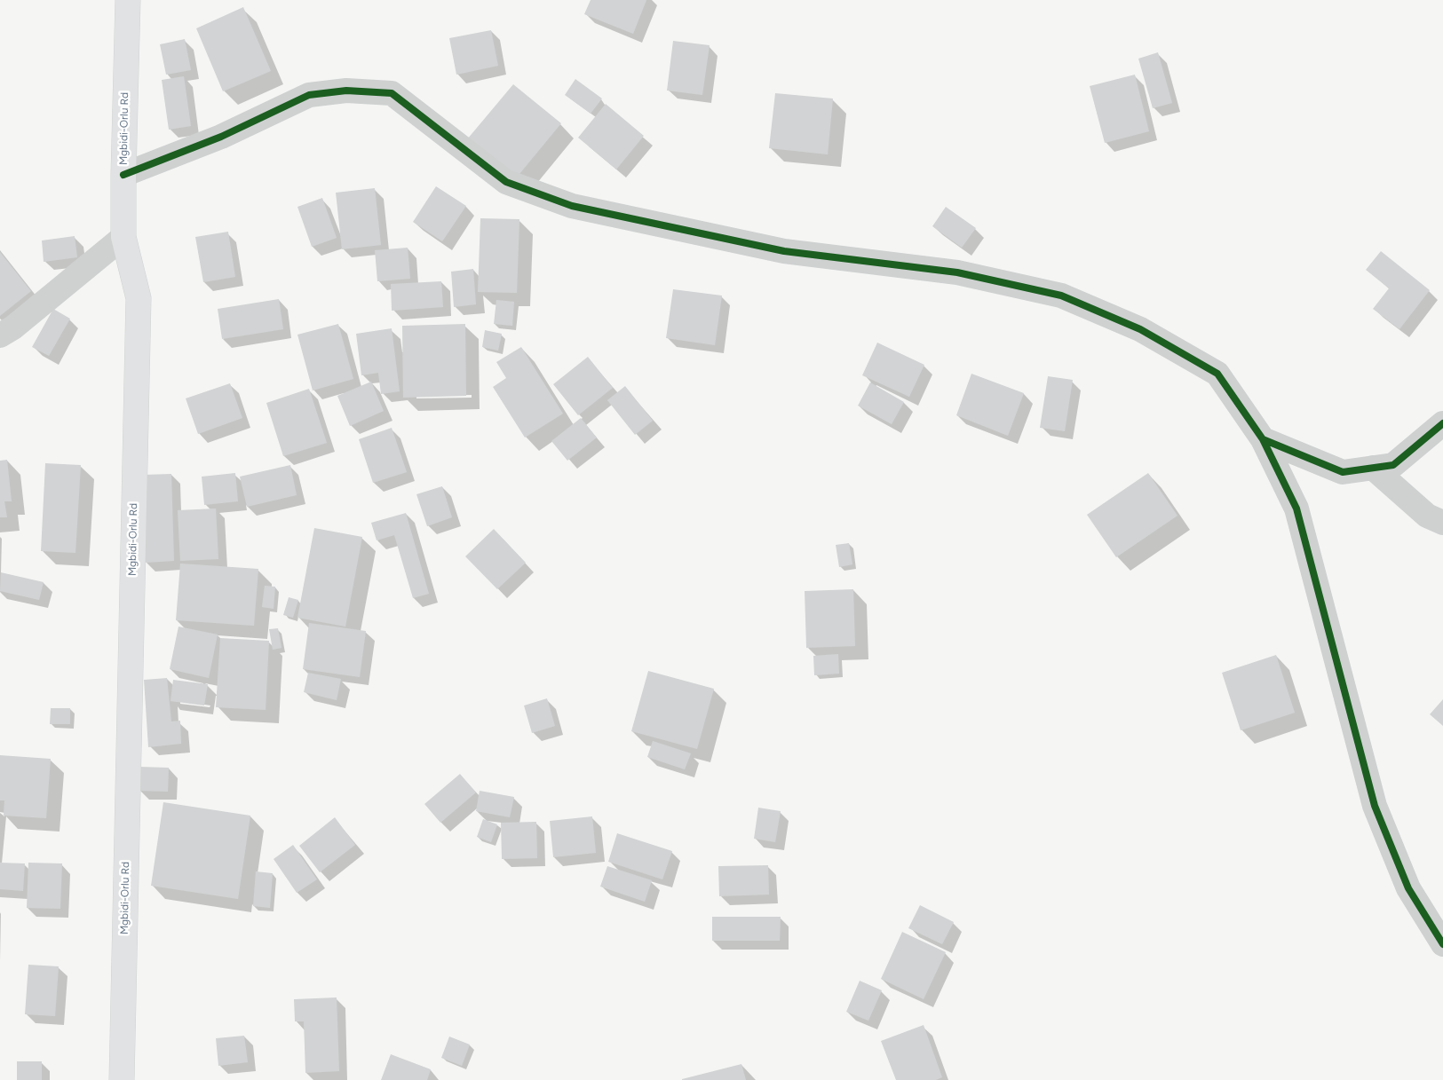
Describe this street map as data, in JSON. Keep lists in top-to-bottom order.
{
  "streets": {
    "main road": ["Mgbidi-Orlu Rd"]
  }
}
